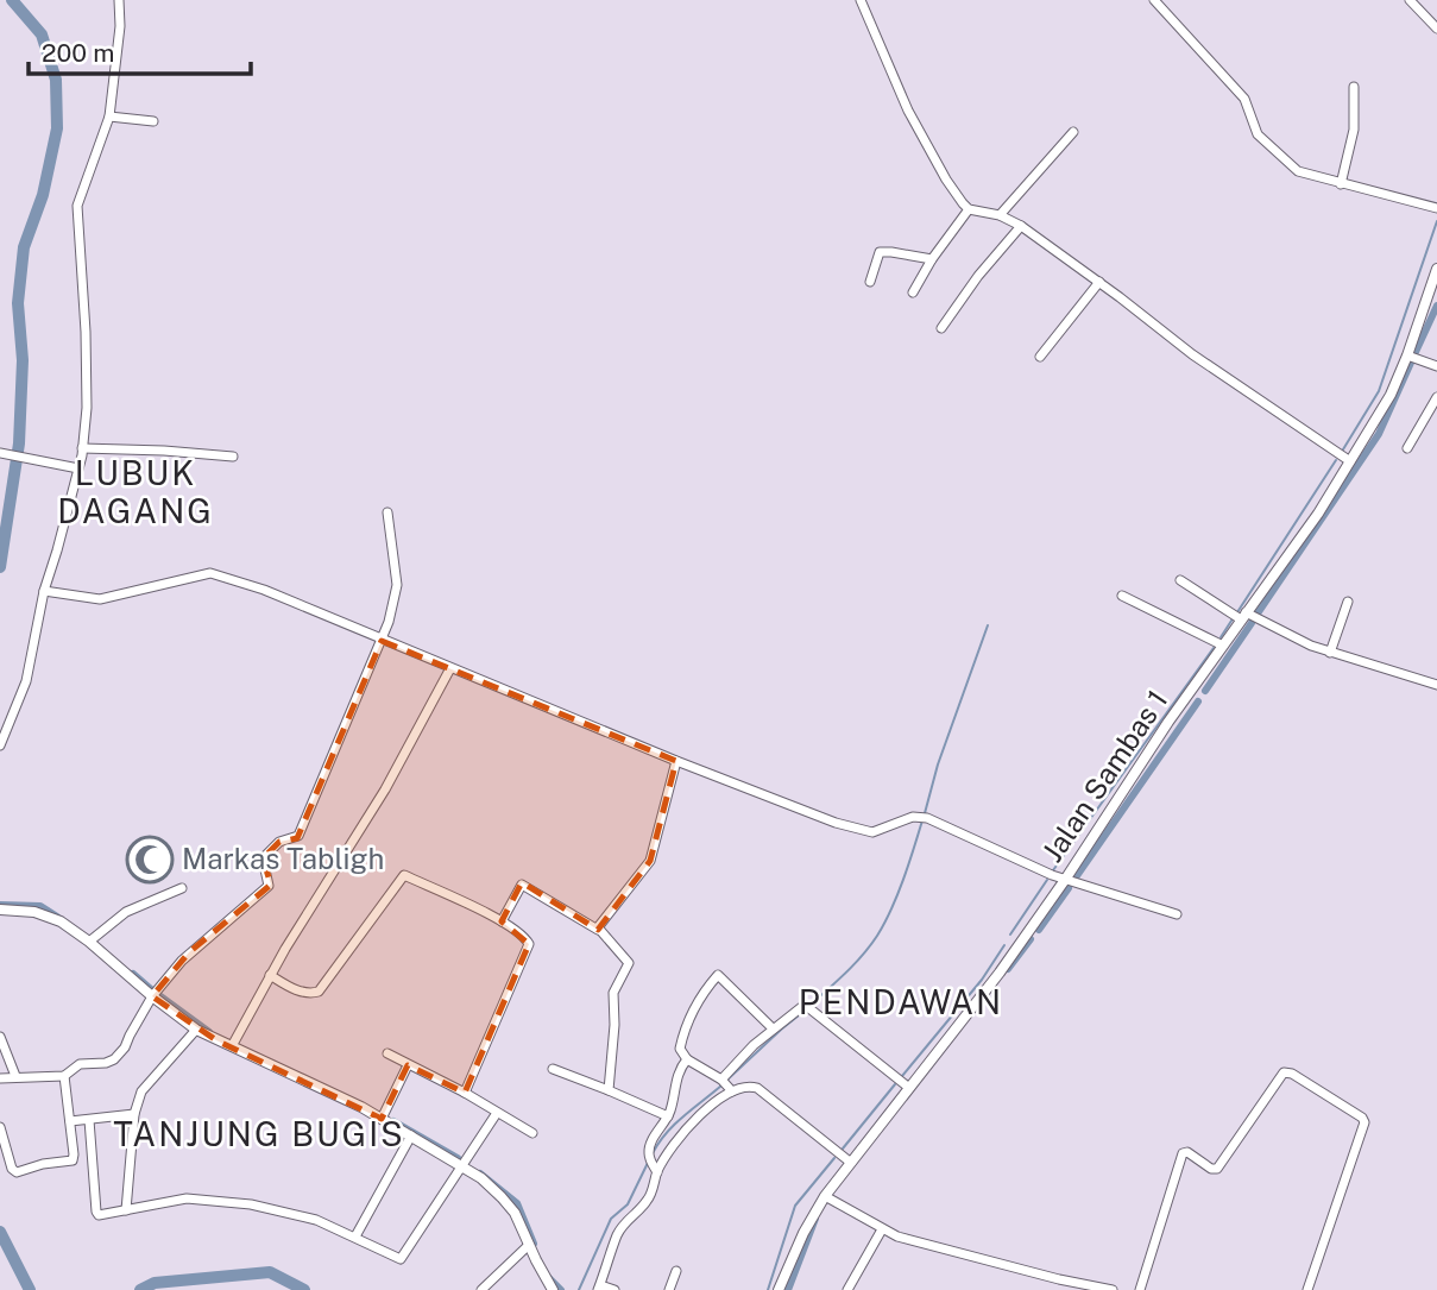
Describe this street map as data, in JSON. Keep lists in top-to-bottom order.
{
  "streets": {
    "street": ["Jalan Sambas 1"]
  },
  "districts": ["LUBUK DAGANG", "PENDAWAN", "TANJUNG BUGIS"],
  "places": {
    "mosque": ["Markas Tabligh"]
  },
  "scale_bar": "200 m"
}
